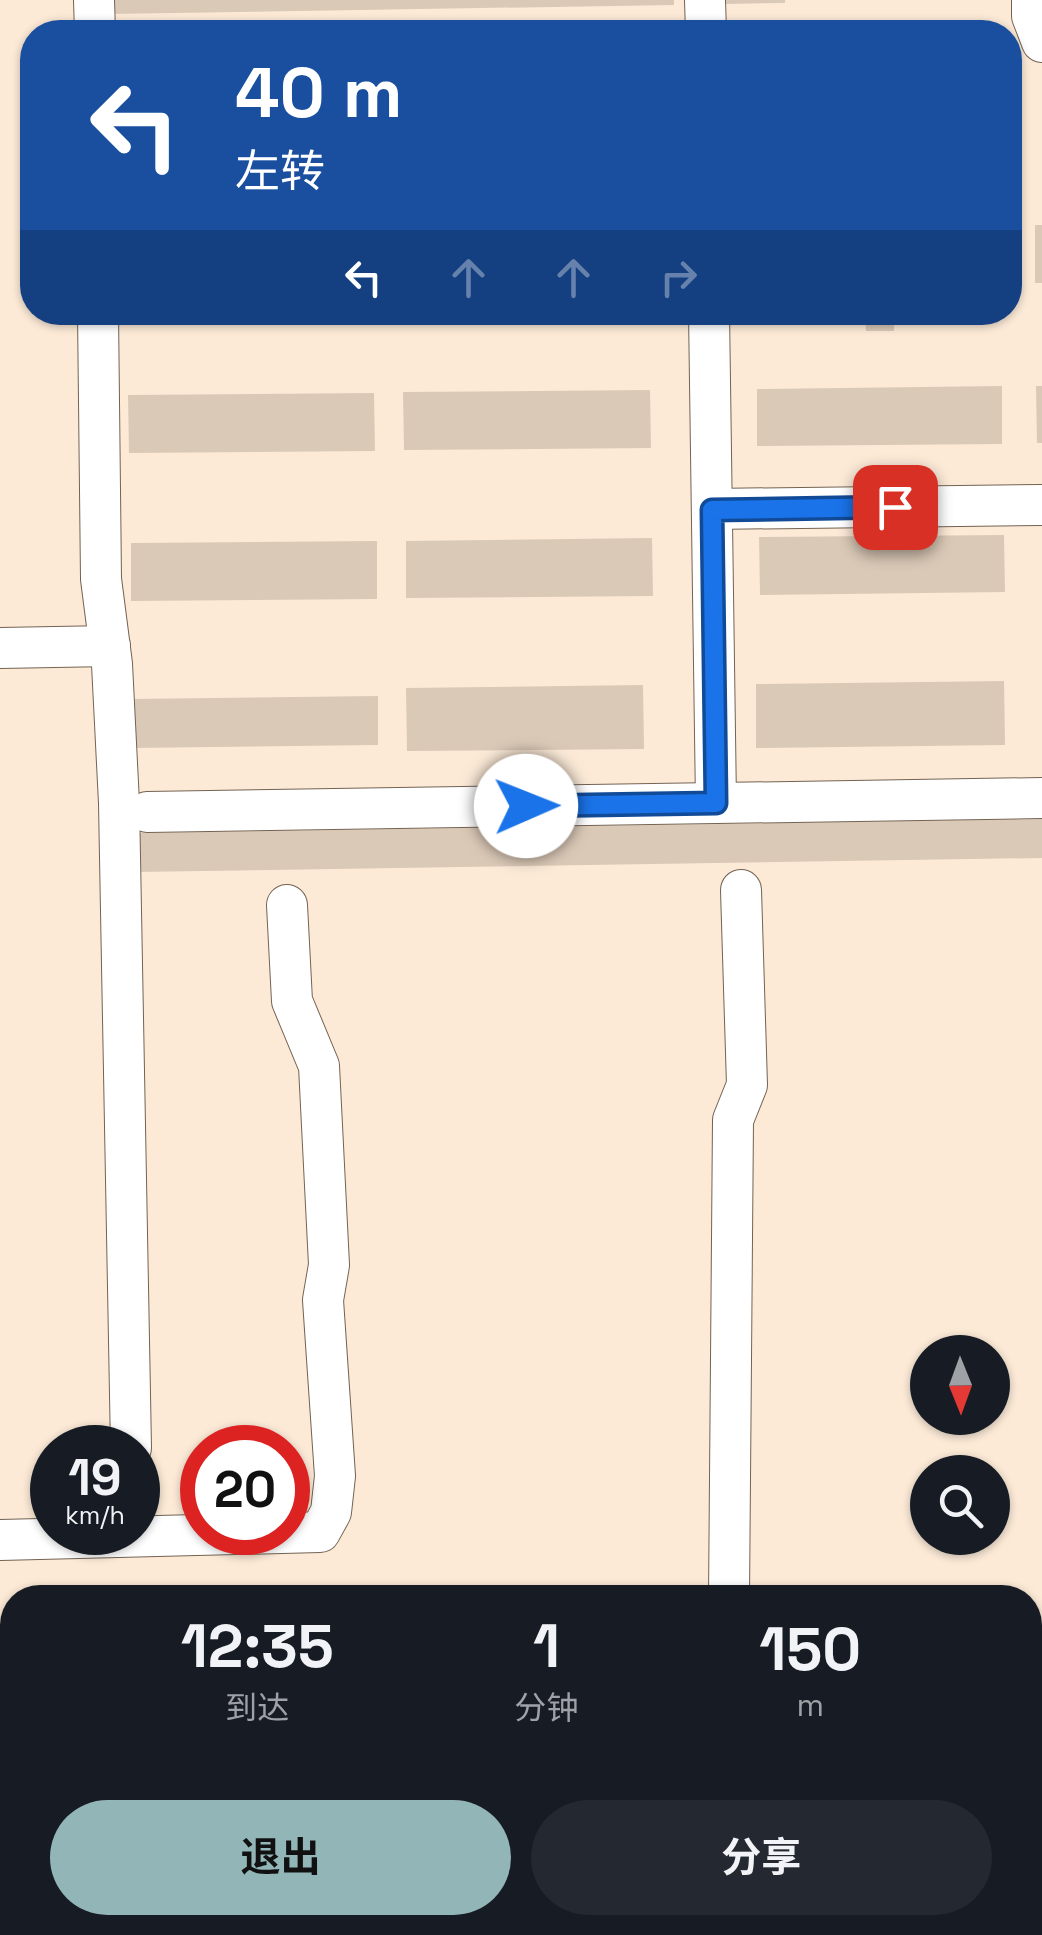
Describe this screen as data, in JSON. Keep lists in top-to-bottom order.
{
  "north": "bottom",
  "page": {
    "turn": ["40 m", "左转"],
    "speed": "19 km/h",
    "limit": "20",
    "eta": [
      "12:35",
      "到达",
      "1",
      "分钟",
      "150",
      "m"
    ],
    "buttons": ["退出", "分享"]
  }
}
